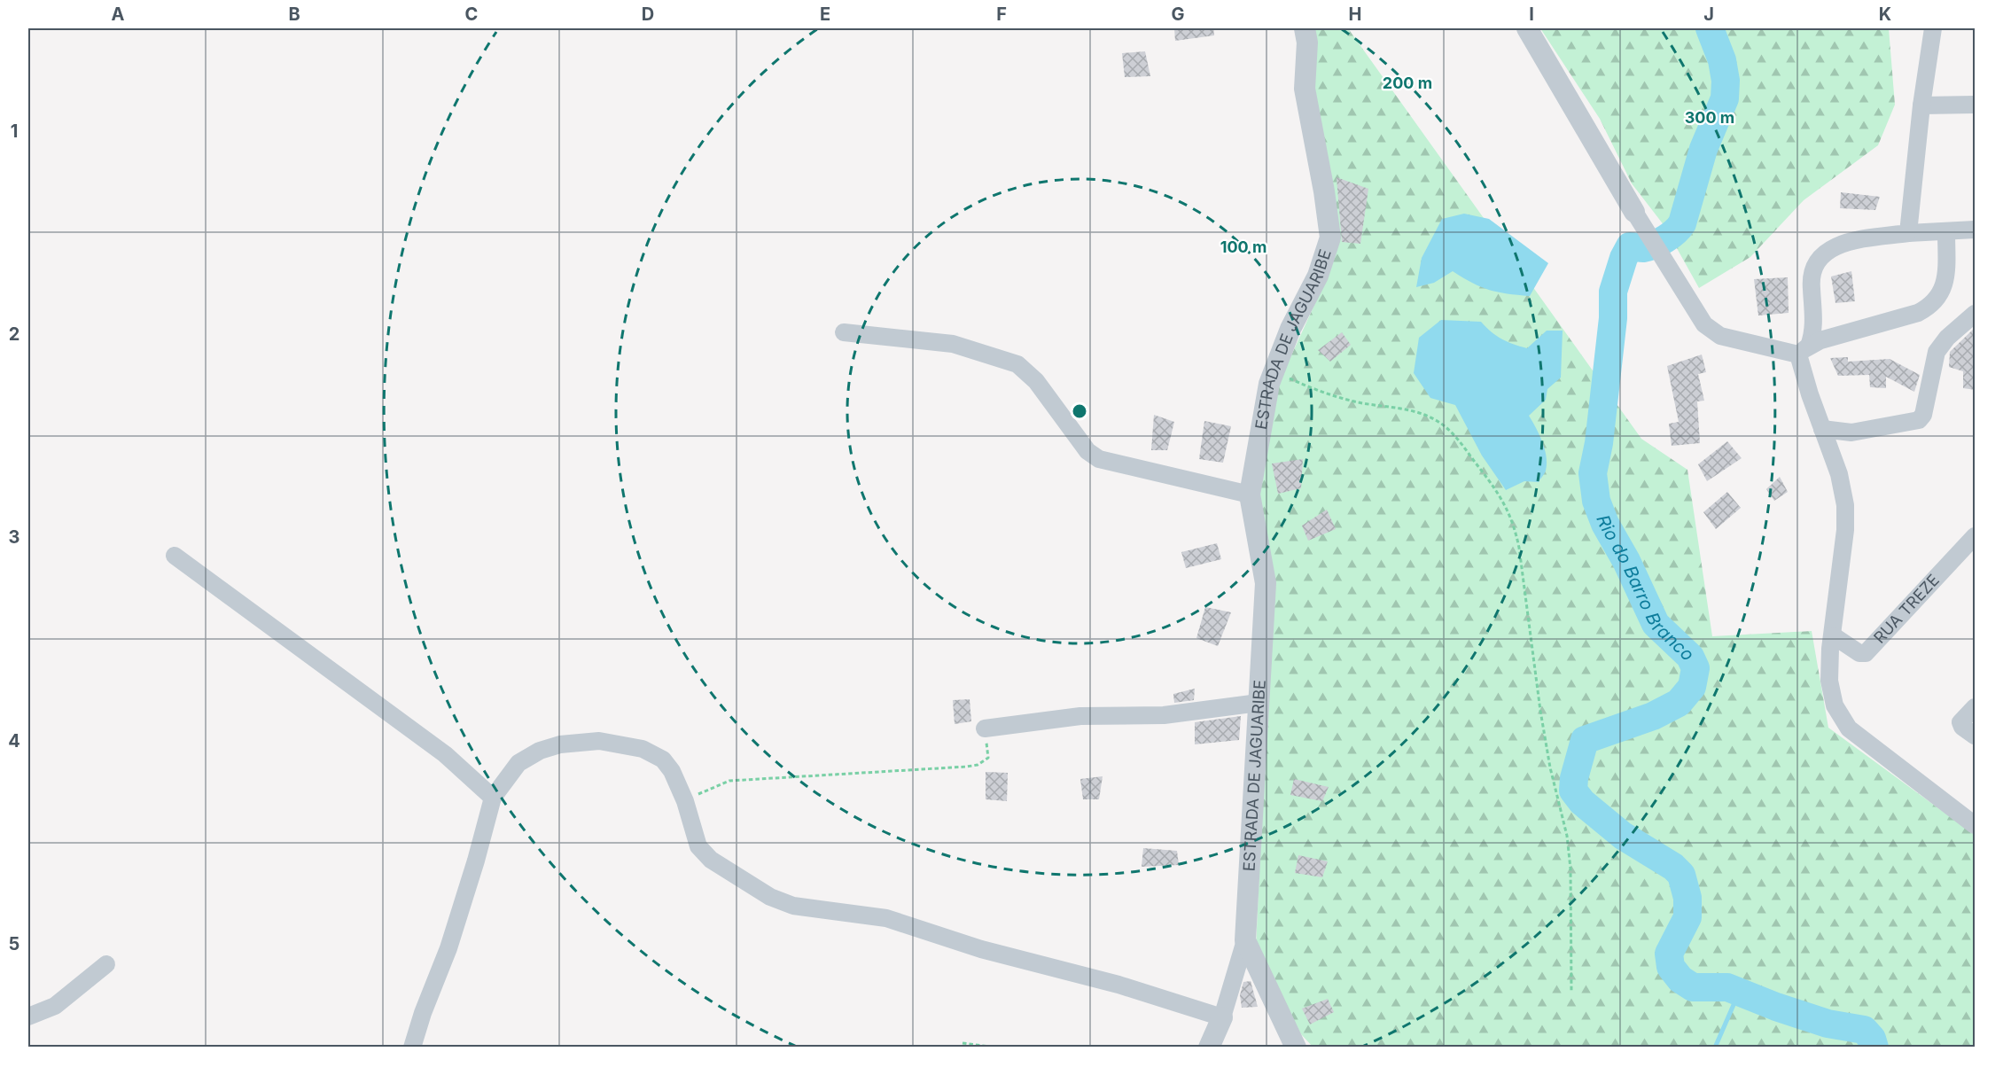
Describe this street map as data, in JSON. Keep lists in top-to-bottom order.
{
  "streets": {
    "street": ["ESTRADA DE JAGUARIBE", "RUA TREZE"]
  },
  "water": ["Rio do Barro Branco"],
  "grid": {
    "columns": [
      "A",
      "B",
      "C",
      "D",
      "E",
      "F",
      "G",
      "H",
      "I",
      "J",
      "K"
    ],
    "rows": [
      "1",
      "2",
      "3",
      "4",
      "5"
    ]
  },
  "rings": ["200 m", "300 m", "100 m"]
}
